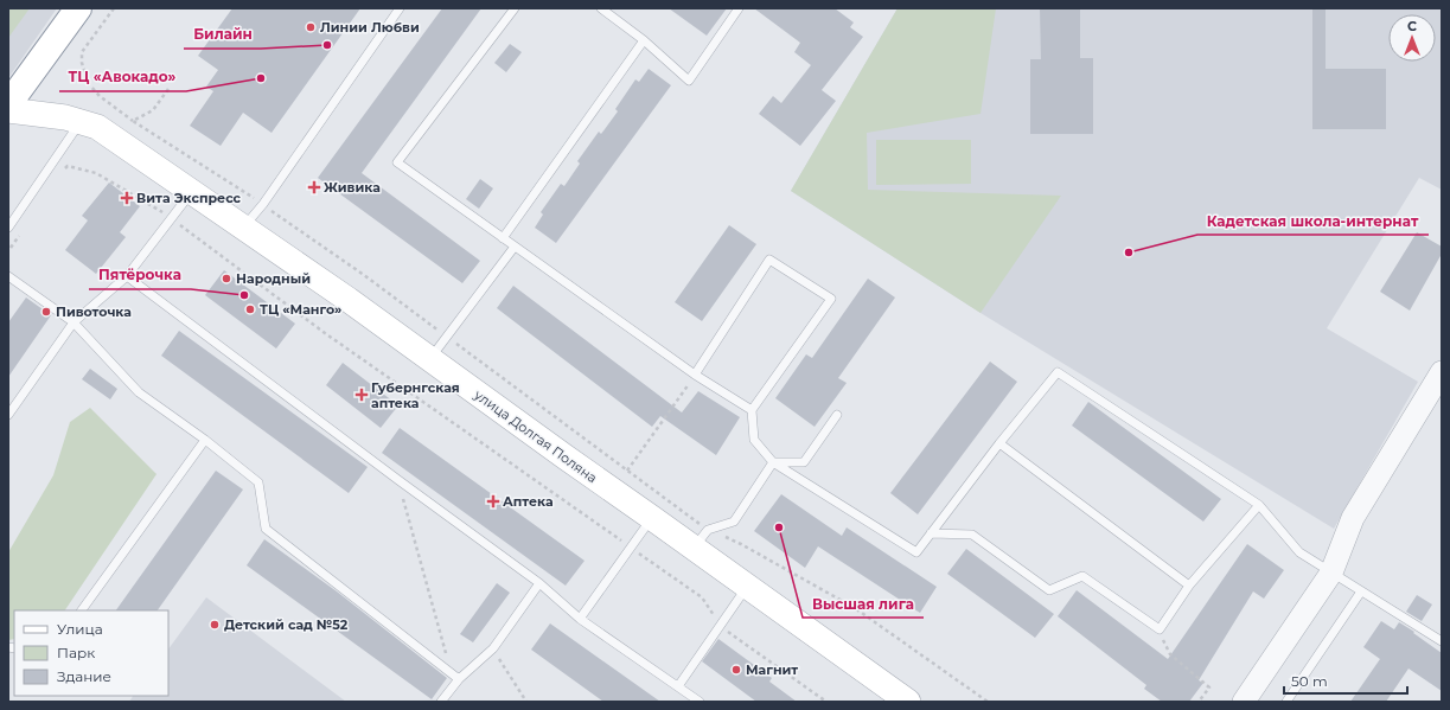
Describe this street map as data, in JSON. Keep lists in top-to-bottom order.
{
  "streets": {
    "main road": ["улица Долгая Поляна"]
  },
  "places": {
    "other": [
      "Линии Любви",
      "Билайн",
      "ТЦ «Авокадо»",
      "Кадетская школа-интернат",
      "Народный",
      "Пятёрочка",
      "ТЦ «Манго»",
      "Пивоточка",
      "Высшая лига",
      "Детский сад №52",
      "Магнит"
    ],
    "health": [
      "Живика",
      "Вита Экспресс",
      "Губернгская аптека",
      "Аптека"
    ]
  },
  "legend": ["Улица", "Парк", "Здание"],
  "scale_bar": "50 m",
  "north": "top"
}
